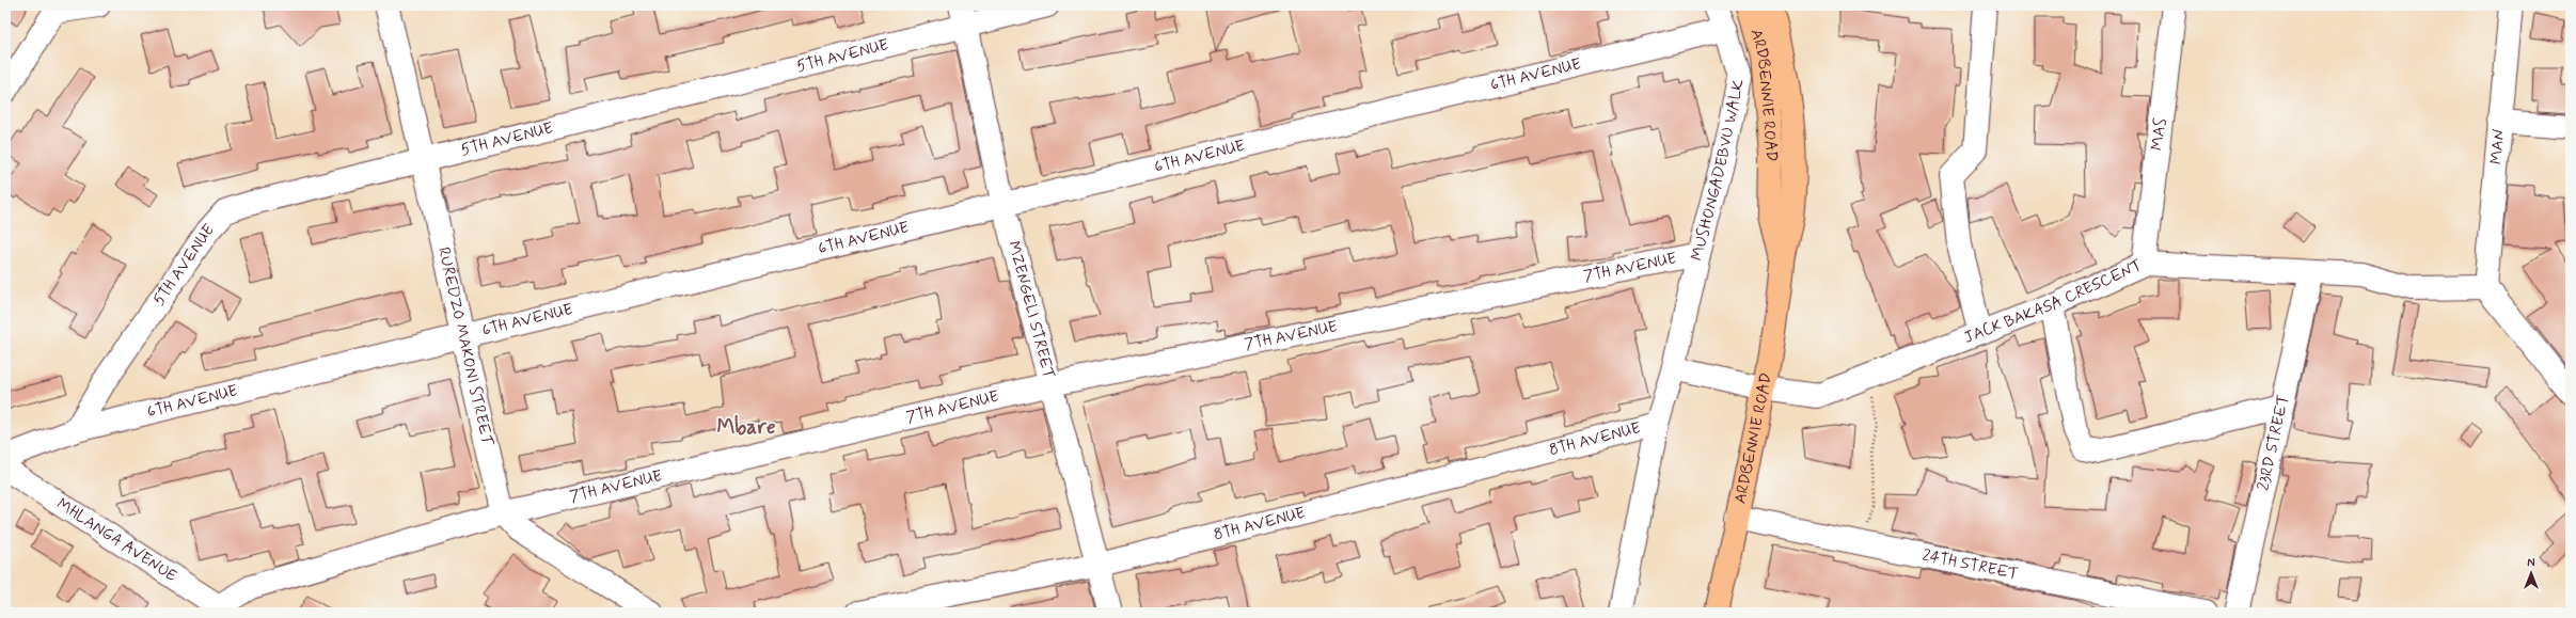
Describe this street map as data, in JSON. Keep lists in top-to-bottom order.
{
  "streets": {
    "main road": ["ARDBENNIE ROAD"],
    "street": [
      "5TH AVENUE",
      "6TH AVENUE",
      "MAS",
      "MAN",
      "MUSHONGADEBVU WALK",
      "7TH AVENUE",
      "JACK BAKASA CRESCENT",
      "MZENGELI STREET",
      "RUREDZO MAKONI STREET",
      "8TH AVENUE",
      "23RD STREET",
      "MHLANGA AVENUE",
      "24TH STREET"
    ]
  },
  "crossings": [
    ["5TH AVENUE", "6TH AVENUE"],
    ["5TH AVENUE", "MZENGELI STREET"],
    ["5TH AVENUE", "RUREDZO MAKONI STREET"],
    ["6TH AVENUE", "MUSHONGADEBVU WALK"],
    ["6TH AVENUE", "MZENGELI STREET"],
    ["6TH AVENUE", "RUREDZO MAKONI STREET"],
    ["ARDBENNIE ROAD", "JACK BAKASA CRESCENT"],
    ["ARDBENNIE ROAD", "24TH STREET"],
    ["MAS", "JACK BAKASA CRESCENT"],
    ["MAN", "JACK BAKASA CRESCENT"],
    ["MUSHONGADEBVU WALK", "7TH AVENUE"],
    ["MUSHONGADEBVU WALK", "JACK BAKASA CRESCENT"],
    ["MUSHONGADEBVU WALK", "8TH AVENUE"],
    ["7TH AVENUE", "MZENGELI STREET"],
    ["7TH AVENUE", "RUREDZO MAKONI STREET"],
    ["7TH AVENUE", "MHLANGA AVENUE"],
    ["JACK BAKASA CRESCENT", "23RD STREET"],
    ["MZENGELI STREET", "8TH AVENUE"]
  ],
  "districts": ["Mbare"],
  "north": "top"
}
